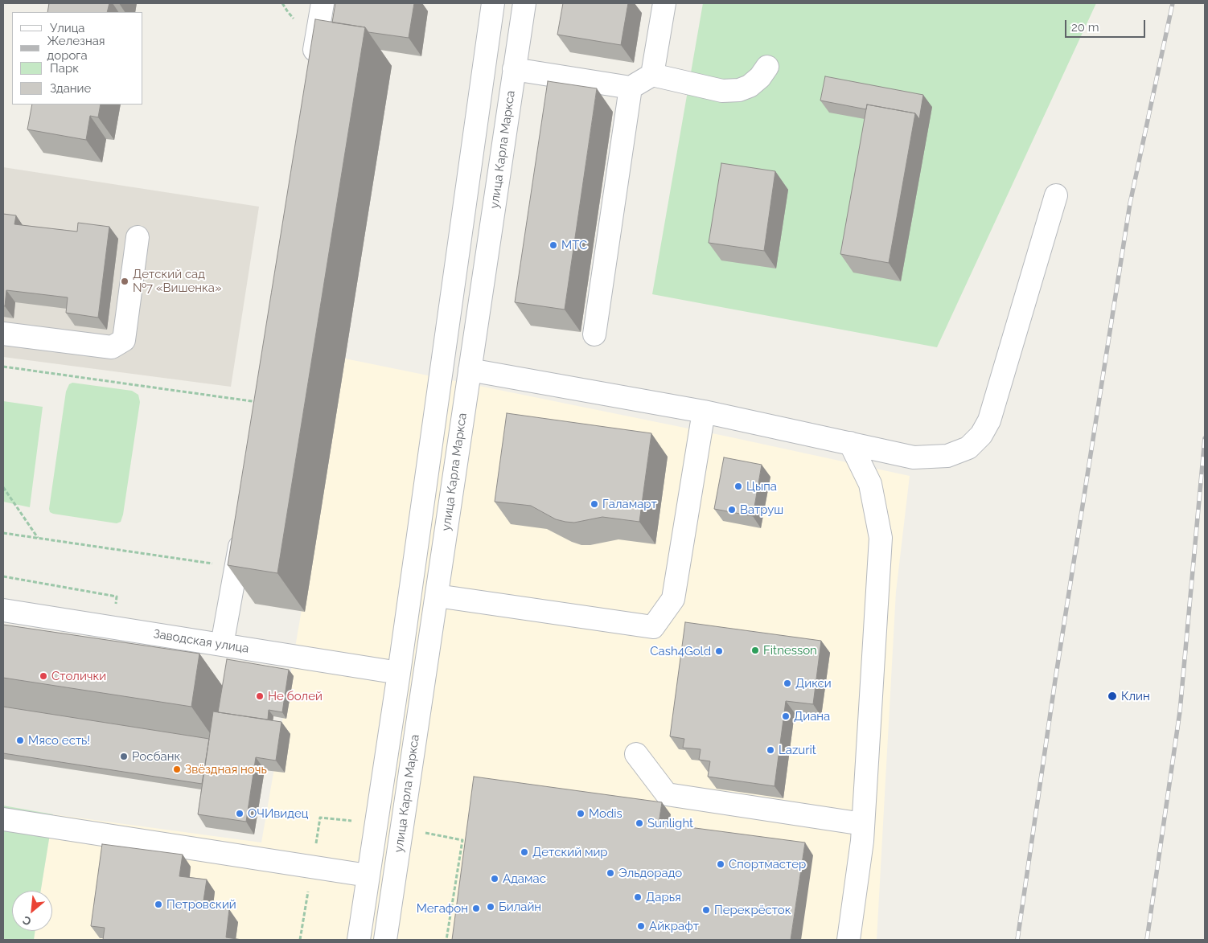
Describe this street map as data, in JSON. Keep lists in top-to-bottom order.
{
  "streets": {
    "street": ["улица Карла Маркса", "Заводская улица"]
  },
  "places": [
    "МТС",
    "Детский сад №7 «Вишенка»",
    "Цыпа",
    "Галамарт",
    "Ватруш",
    "Fitnesson",
    "Cash4Gold",
    "Столички",
    "Дикси",
    "Не болей",
    "Клин",
    "Диана",
    "Мясо есть!",
    "Lazurit",
    "Росбанк",
    "Звёздная ночь",
    "ОЧИвидец",
    "Modis",
    "Sunlight",
    "Детский мир",
    "Спортмастер",
    "Эльдорадо",
    "Адамас",
    "Дарья",
    "Петровский",
    "Билайн",
    "Мегафон",
    "Перекрёсток",
    "Айкрафт"
  ],
  "legend": [
    "Улица",
    "Железная дорога",
    "Парк",
    "Здание"
  ],
  "scale_bar": "20 m",
  "north": "bottom left"
}
